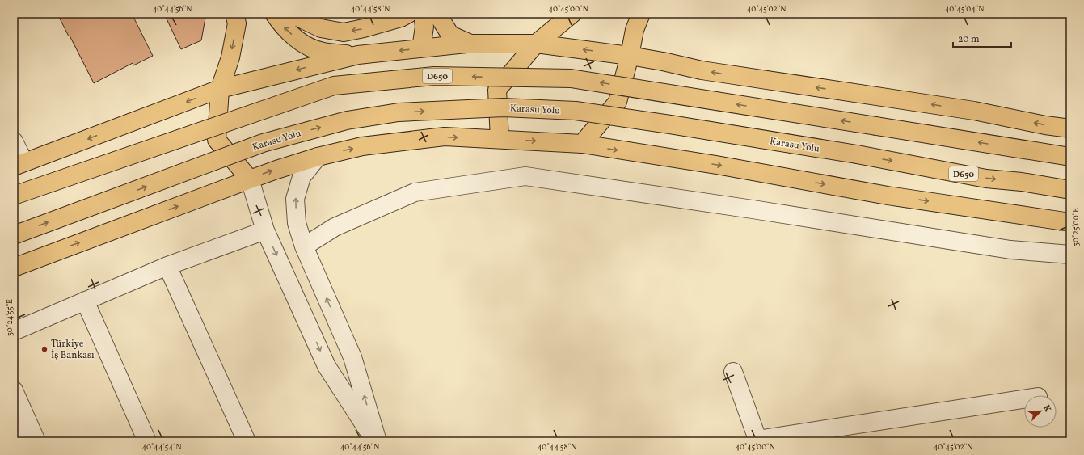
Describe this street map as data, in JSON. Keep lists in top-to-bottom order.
{
  "streets": {
    "main road": ["D650", "Karasu Yolu"]
  },
  "places": ["Türkiye İş Bankası"],
  "scale_bar": "20 m",
  "north": "top right",
  "coordinates": [
    "40°44'56\"N",
    "40°44'58\"N",
    "40°45'00\"N",
    "40°45'02\"N",
    "40°45'04\"N",
    "30°25'00\"E",
    "30°24'55\"E",
    "40°44'54\"N"
  ]
}
